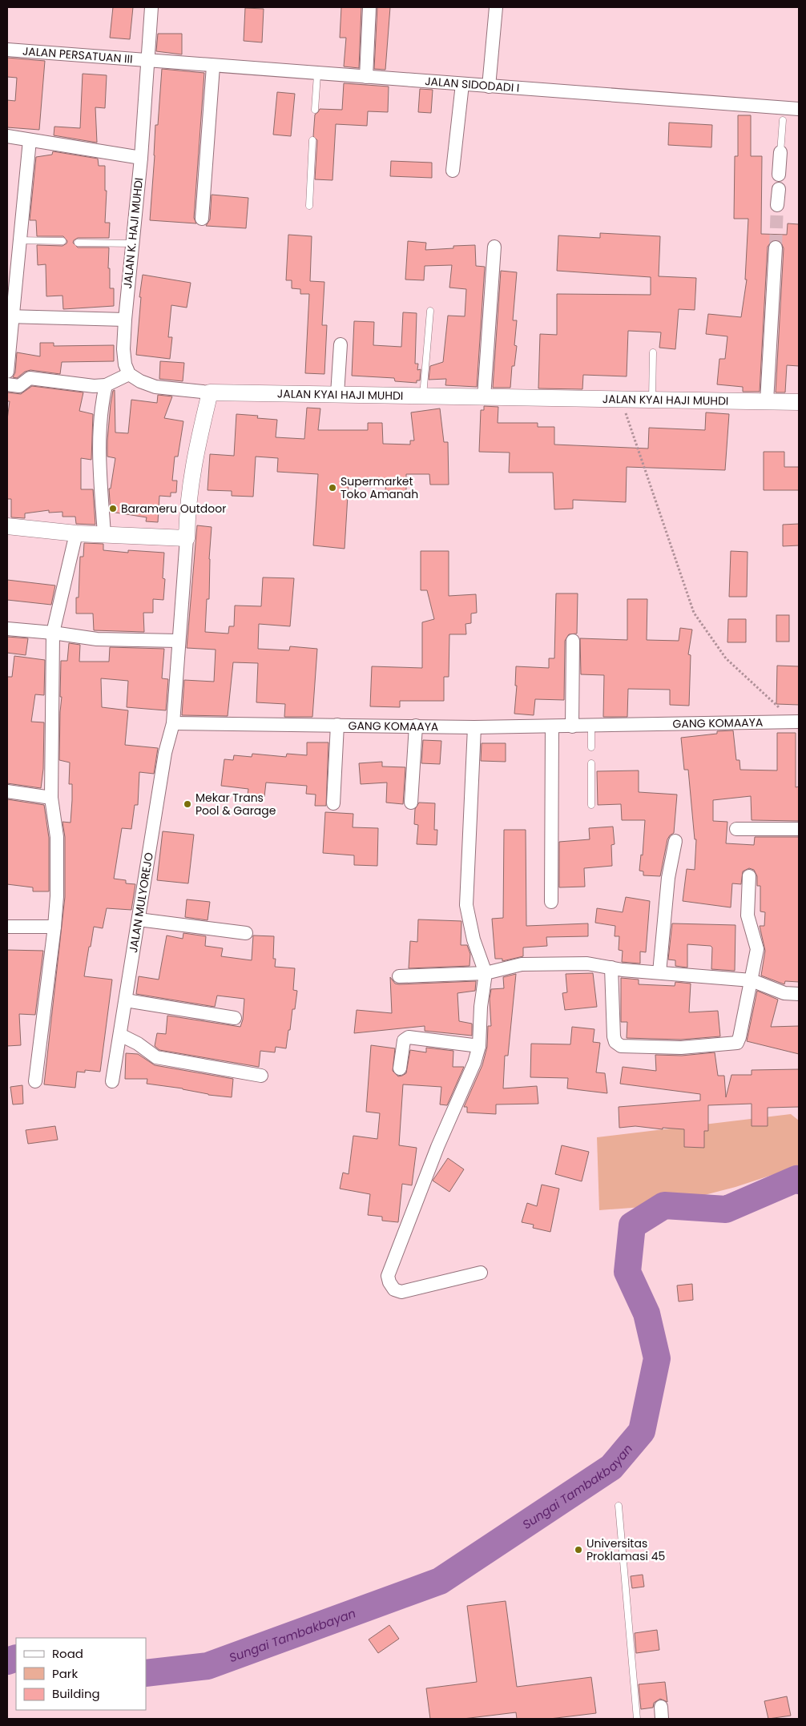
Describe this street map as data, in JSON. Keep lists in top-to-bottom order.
{
  "streets": {
    "street": [
      "JALAN PERSATUAN III",
      "JALAN SIDODADI I",
      "JALAN K. HAJI MUHDI",
      "JALAN KYAI HAJI MUHDI",
      "GANG KOMAAYA",
      "JALAN MULYOREJO"
    ]
  },
  "crossings": [
    ["JALAN PERSATUAN III", "JALAN SIDODADI I"],
    ["JALAN PERSATUAN III", "JALAN K. HAJI MUHDI"],
    ["JALAN SIDODADI I", "JALAN K. HAJI MUHDI"],
    ["GANG KOMAAYA", "JALAN MULYOREJO"]
  ],
  "water": ["Sungai Tambakbayan"],
  "places": [
    "Supermarket Toko Amanah",
    "Barameru Outdoor",
    "Mekar Trans Pool & Garage",
    "Universitas Proklamasi 45"
  ],
  "legend": ["Road", "Park", "Building"]
}
